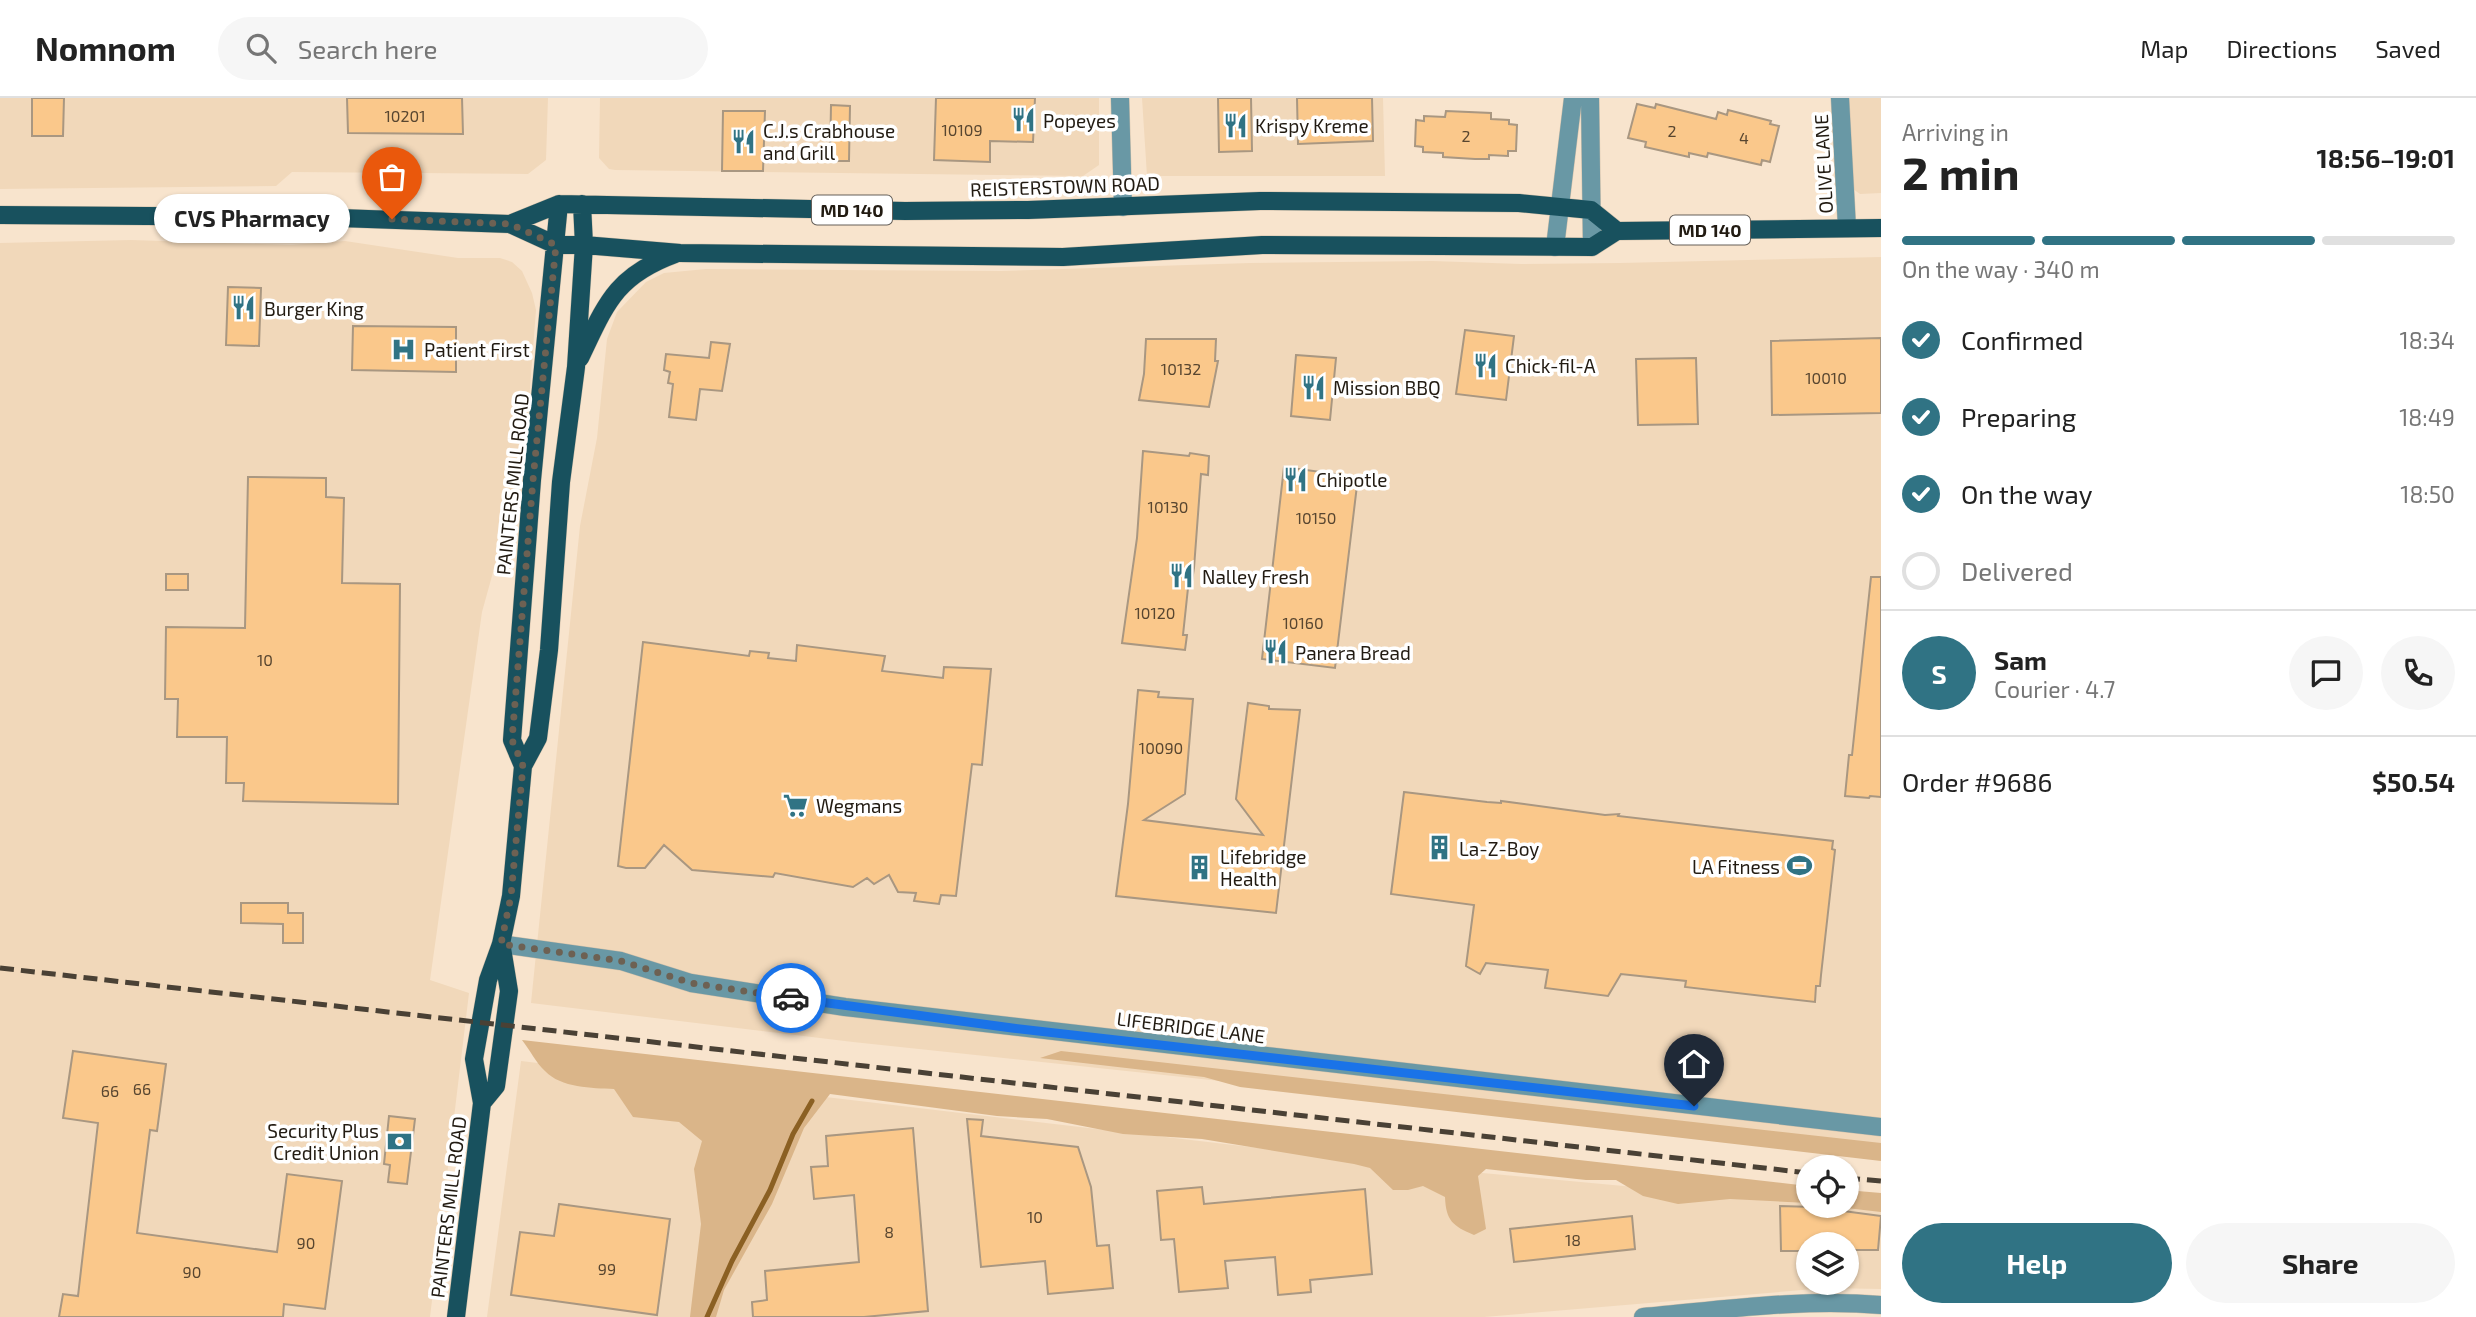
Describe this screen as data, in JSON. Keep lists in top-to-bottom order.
{
  "streets": {
    "main road": ["REISTERSTOWN ROAD", "MD 140", "PAINTERS MILL ROAD"],
    "street": ["OLIVE LANE", "LIFEBRIDGE LANE"]
  },
  "crossings": [
    ["OLIVE LANE", "MD 140"],
    ["REISTERSTOWN ROAD", "PAINTERS MILL ROAD"],
    ["PAINTERS MILL ROAD", "LIFEBRIDGE LANE"]
  ],
  "places": {
    "restaurant": [
      "Popeyes",
      "Krispy Kreme",
      "C.J.s Crabhouse and Grill",
      "Burger King",
      "Chick-fil-A",
      "Mission BBQ",
      "Chipotle",
      "Nalley Fresh",
      "Panera Bread"
    ],
    "other": ["CVS Pharmacy"],
    "hospital": ["Patient First"],
    "supermarket": ["Wegmans"],
    "building": ["La-Z-Boy", "Lifebridge Health"],
    "sports": ["LA Fitness"],
    "bank": ["Security Plus Credit Union"]
  },
  "house_numbers": [
    "10201",
    "10109",
    "2",
    "2",
    "4",
    "10132",
    "10010",
    "10130",
    "10150",
    "10120",
    "10160",
    "10",
    "10090",
    "66",
    "66",
    "10",
    "8",
    "18",
    "90",
    "99",
    "90"
  ],
  "page": {
    "header": "Nomnom",
    "search": "Search here",
    "nav": ["Map", "Directions", "Saved"],
    "heading": ["2 min", "Arriving in", "18:56–19:01"],
    "panel": [
      "Sam",
      "Courier · 4.7",
      "Order #9686",
      "$50.54"
    ],
    "bubble": "CVS Pharmacy",
    "bar": "On the way · 340 m",
    "list": [
      ["Confirmed", "18:34"],
      ["Preparing", "18:49"],
      ["On the way", "18:50"],
      "Delivered"
    ],
    "round": "S",
    "buttons": ["Help", "Share"]
  }
}
